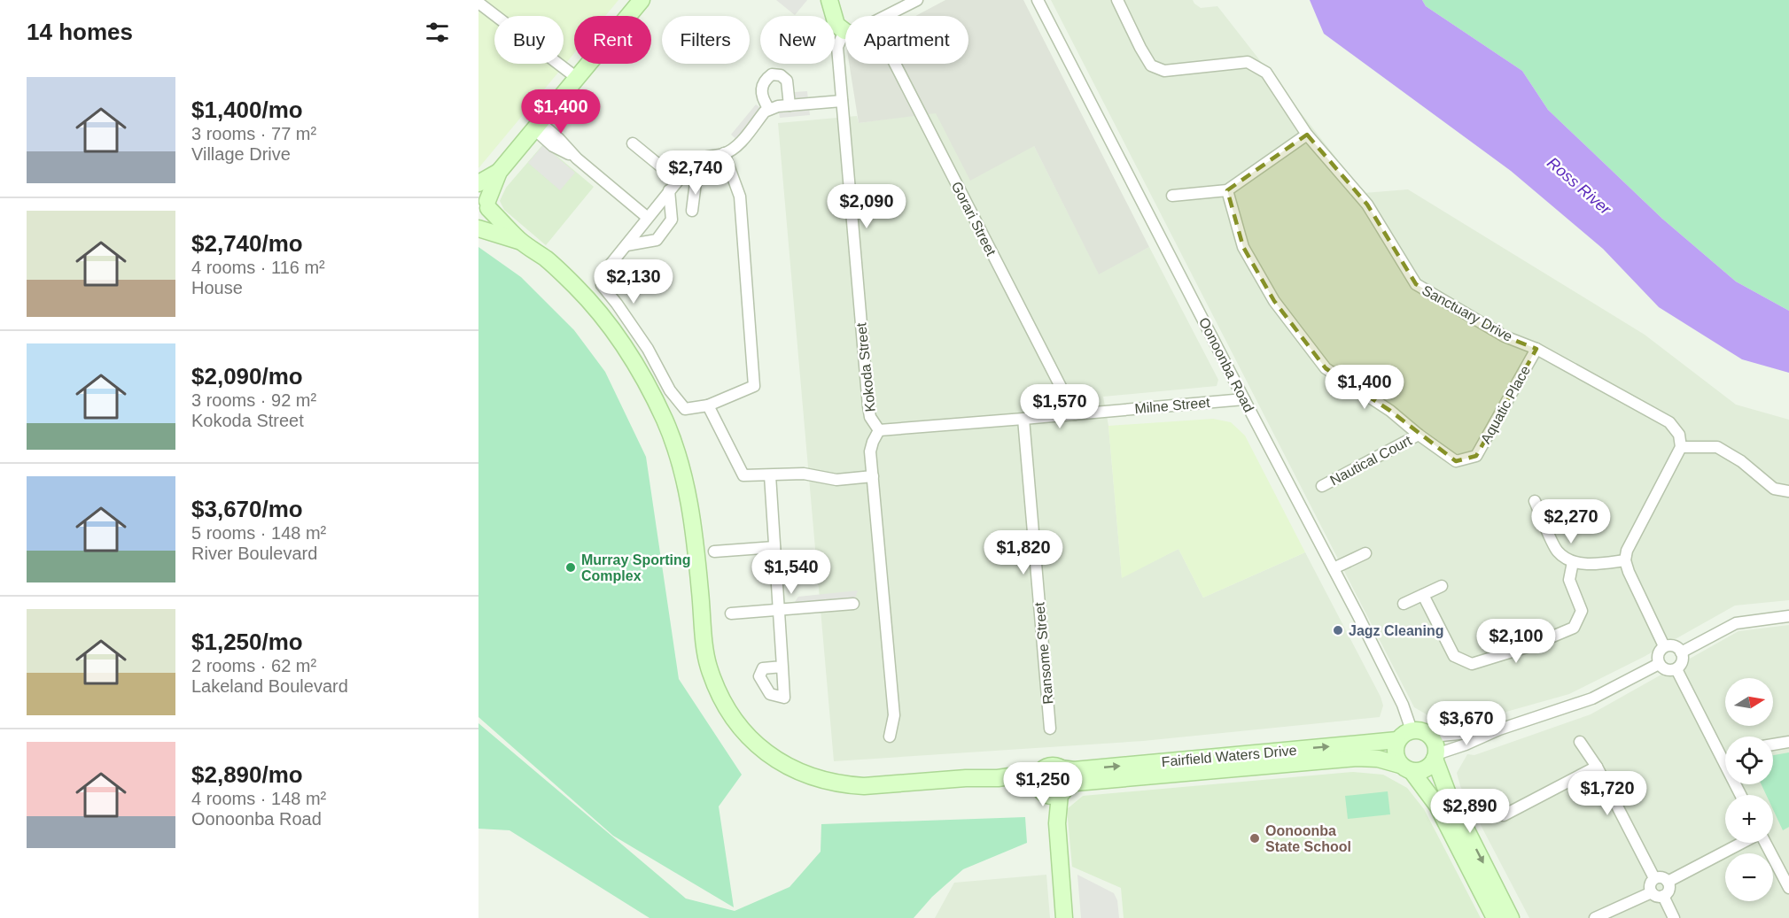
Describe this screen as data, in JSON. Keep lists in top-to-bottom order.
{
  "streets": {
    "street": [
      "Gorari Street",
      "Sanctuary Drive",
      "Oonoonba Road",
      "Kokoda Street",
      "Aquatic Place",
      "Milne Street",
      "Nautical Court",
      "Ransome Street",
      "Fairfield Waters Drive"
    ]
  },
  "crossings": [
    ["Gorari Street", "Milne Street"],
    ["Sanctuary Drive", "Aquatic Place"],
    ["Oonoonba Road", "Milne Street"],
    ["Oonoonba Road", "Fairfield Waters Drive"],
    ["Kokoda Street", "Milne Street"],
    ["Aquatic Place", "Nautical Court"],
    ["Milne Street", "Ransome Street"]
  ],
  "water": ["Ross River"],
  "places": ["Murray Sporting Complex", "Jagz Cleaning", "Oonoonba State School"],
  "north": "right",
  "page": {
    "heading": "14 homes",
    "chip": [
      "Buy",
      "Rent",
      "Filters",
      "New",
      "Apartment"
    ],
    "list": [
      {
        "name": "$1,400/mo",
        "note": "3 rooms · 77 m² · Village Drive"
      },
      {
        "name": "$2,740/mo",
        "note": "4 rooms · 116 m² · House"
      },
      {
        "name": "$2,090/mo",
        "note": "3 rooms · 92 m² · Kokoda Street"
      },
      {
        "name": "$3,670/mo",
        "note": "5 rooms · 148 m² · River Boulevard"
      },
      {
        "name": "$1,250/mo",
        "note": "2 rooms · 62 m² · Lakeland Boulevard"
      },
      {
        "name": "$2,890/mo",
        "note": "4 rooms · 148 m² · Oonoonba Road"
      }
    ],
    "price": [
      "$1,400",
      "$2,740",
      "$2,090",
      "$2,130",
      "$1,400",
      "$1,570",
      "$2,270",
      "$1,820",
      "$1,540",
      "$2,100",
      "$3,670",
      "$1,250",
      "$1,720",
      "$2,890"
    ],
    "map_buttons": ["+", "−"]
  }
}
